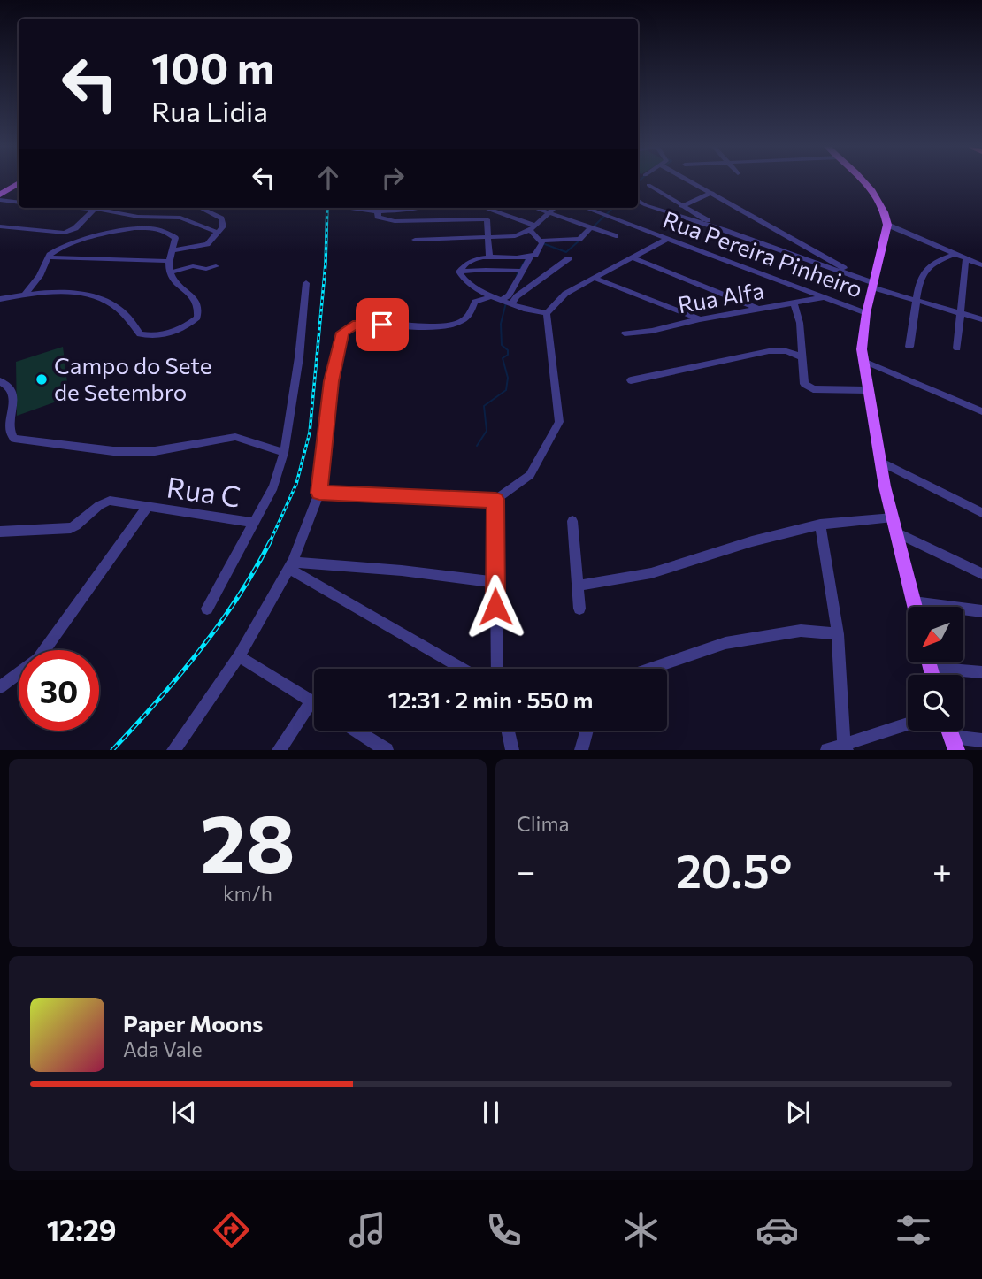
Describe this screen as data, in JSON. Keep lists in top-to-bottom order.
{
  "streets": {
    "street": ["Rua Pereira Pinheiro", "Rua Alfa", "Rua C"]
  },
  "crossings": [
    ["Rua Pereira Pinheiro", "Rua Alfa"]
  ],
  "places": ["Campo do Sete de Setembro"],
  "north": "bottom left",
  "page": {
    "turn": ["100 m", "Rua Lidia"],
    "limit": "30",
    "trip": "12:31 · 2 min · 550 m",
    "tile": [
      ["28", "km/h"],
      "Clima"
    ],
    "heat": ["−", "20.5°", "+"],
    "song": ["Paper Moons", "Ada Vale"],
    "tabs": "12:29"
  }
}
